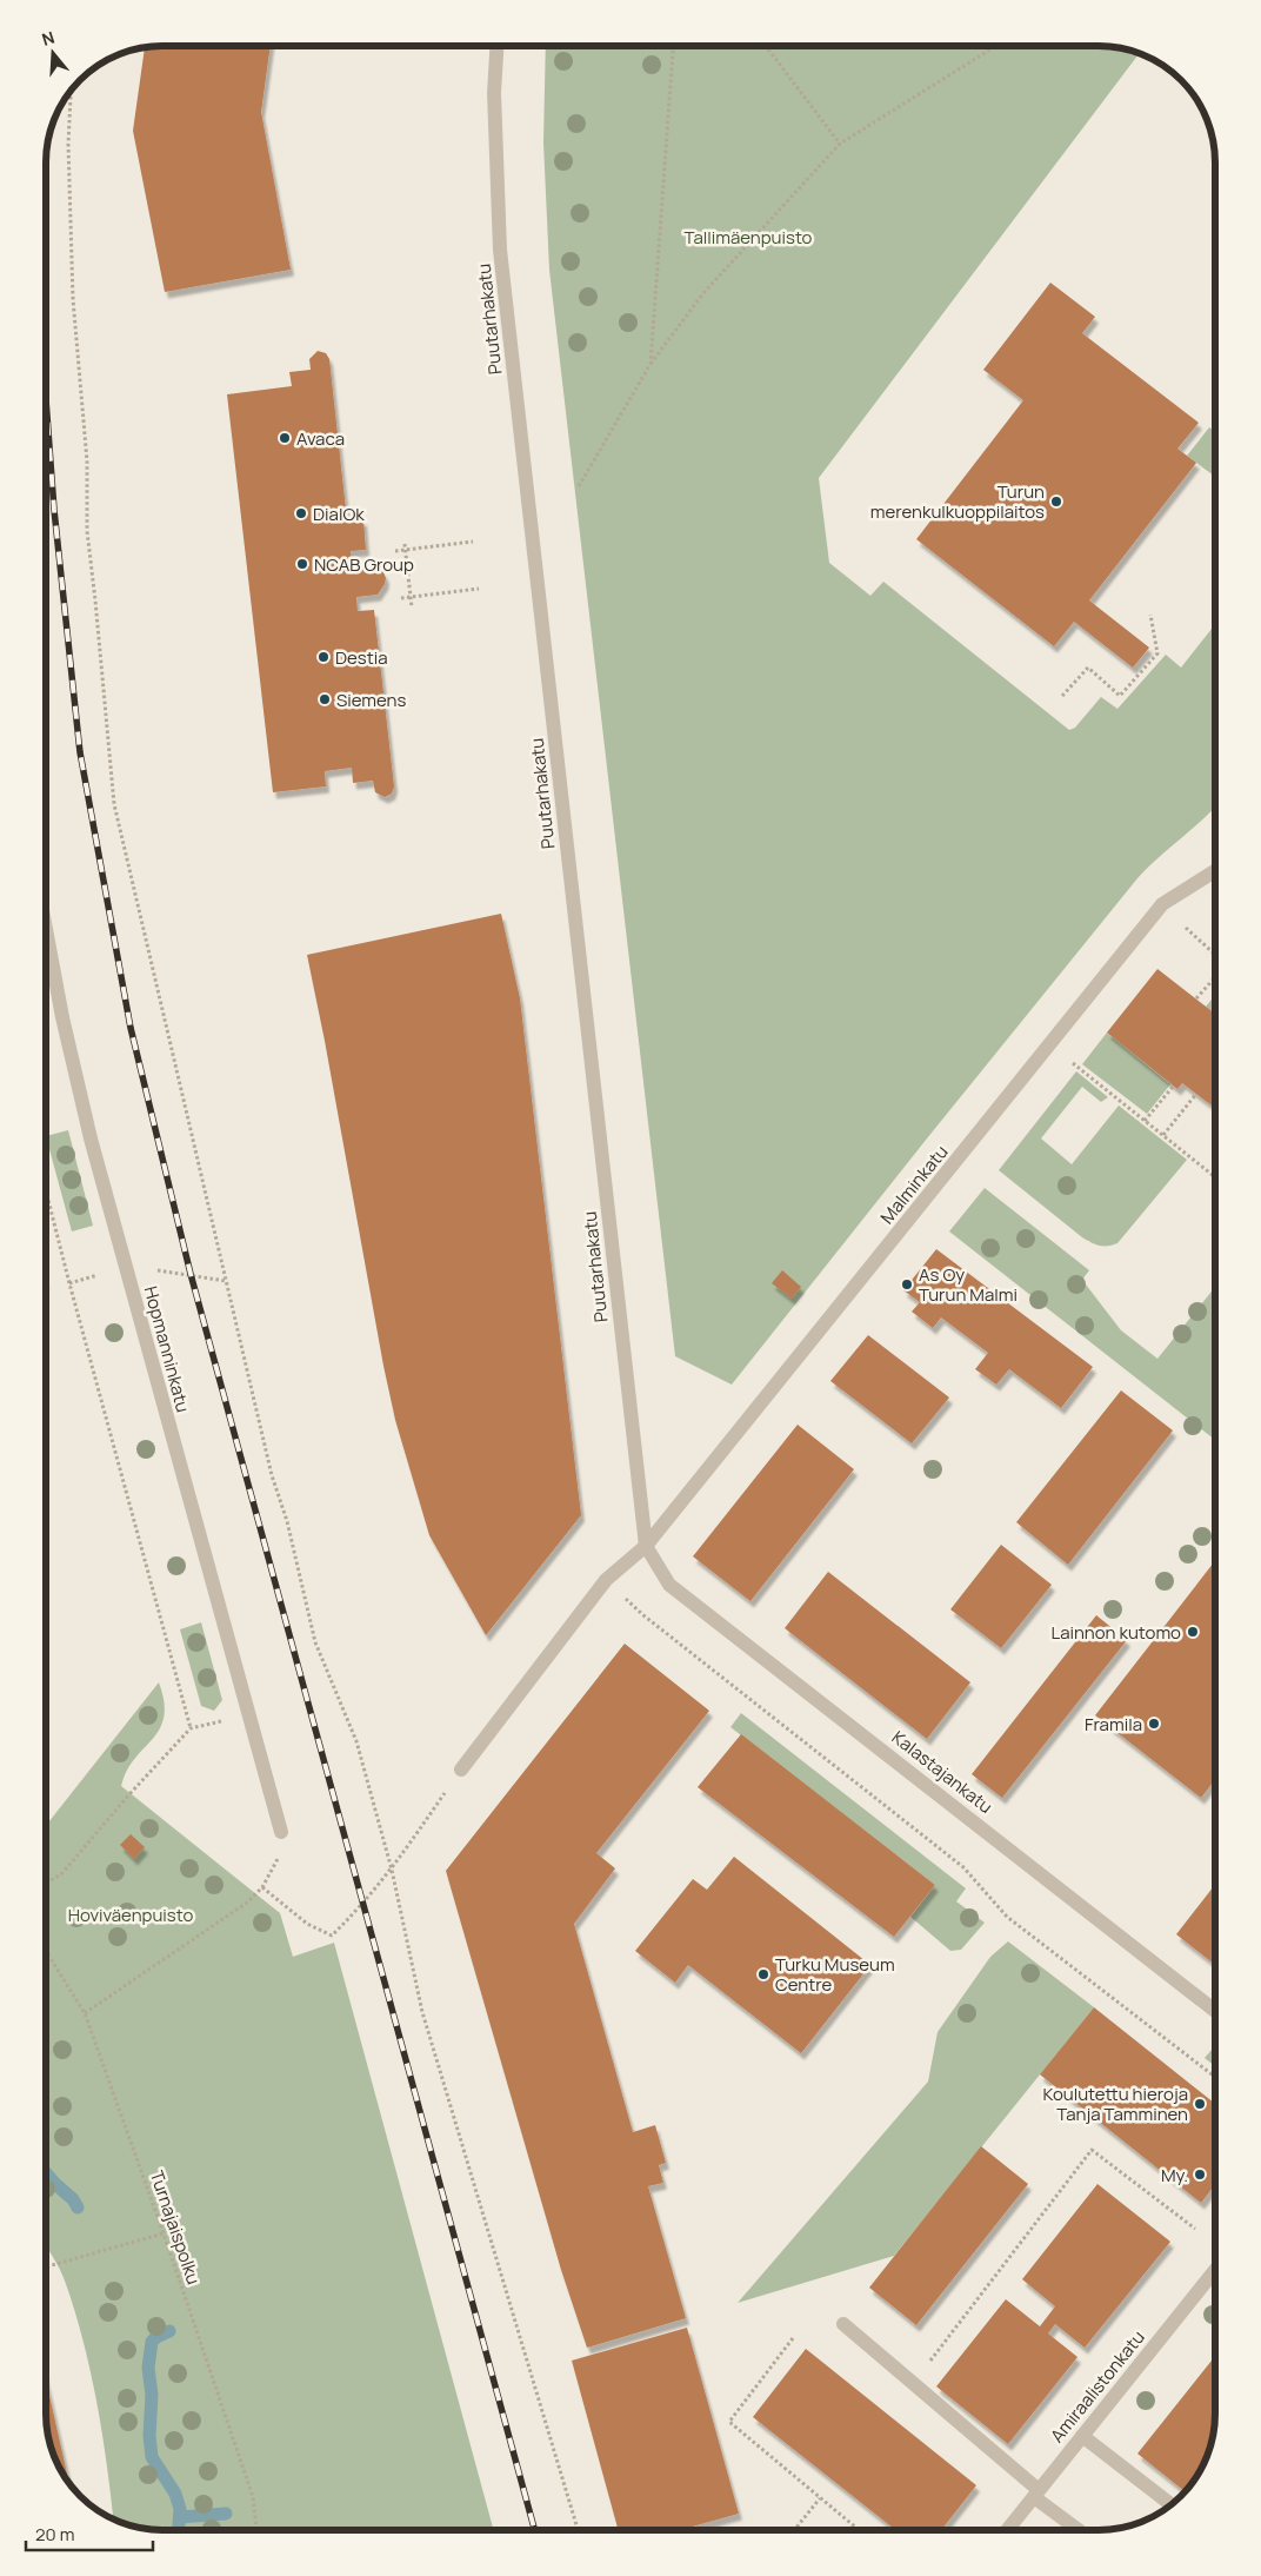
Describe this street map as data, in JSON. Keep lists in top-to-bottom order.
{
  "streets": {
    "street": [
      "Puutarhakatu",
      "Malminkatu",
      "Hopmanninkatu",
      "Kalastajankatu",
      "Amiraalistonkatu"
    ],
    "path": ["Turnajaispolku"]
  },
  "crossings": [
    ["Puutarhakatu", "Malminkatu"],
    ["Puutarhakatu", "Kalastajankatu"],
    ["Malminkatu", "Kalastajankatu"]
  ],
  "parks": ["Tallimäenpuisto", "Hoviväenpuisto"],
  "places": [
    "Avaca",
    "Turun merenkulkuoppilaitos",
    "DialOk",
    "NCAB Group",
    "Destia",
    "Siemens",
    "As Oy Turun Malmi",
    "Lainnon kutomo",
    "Framila",
    "Turku Museum Centre",
    "Koulutettu hieroja Tanja Tamminen",
    "My."
  ],
  "scale_bar": "20 m",
  "north": "top"
}
